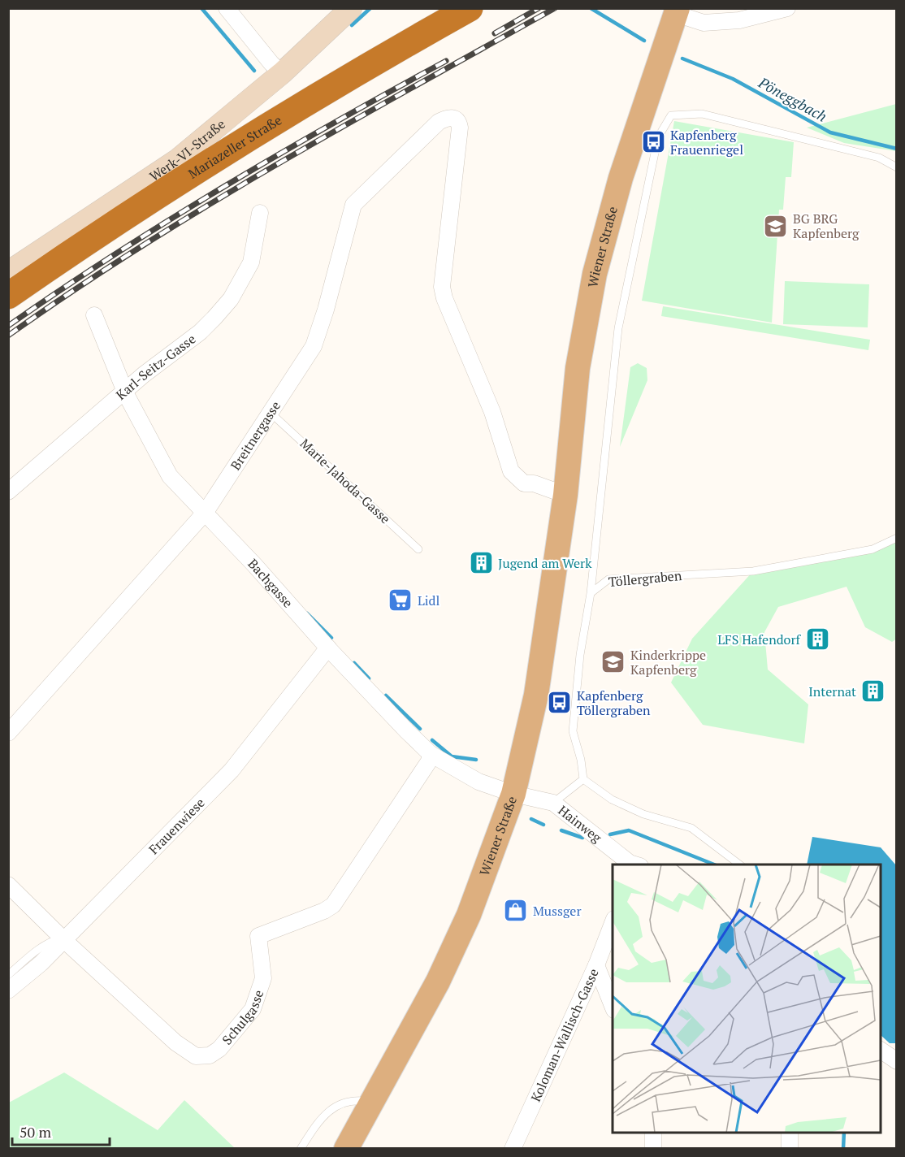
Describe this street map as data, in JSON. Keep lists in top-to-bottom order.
{
  "streets": {
    "highway": ["Mariazeller Straße"],
    "main road": ["Werk-VI-Straße", "Wiener Straße"],
    "street": [
      "Karl-Seitz-Gasse",
      "Breitnergasse",
      "Bachgasse",
      "Hainweg",
      "Frauenwiese",
      "Schulgasse",
      "Koloman-Wallisch-Gasse"
    ],
    "lane": ["Marie-Jahoda-Gasse", "Töllergraben"]
  },
  "crossings": [
    ["Wiener Straße", "Breitnergasse"],
    ["Wiener Straße", "Bachgasse"],
    ["Wiener Straße", "Hainweg"],
    ["Karl-Seitz-Gasse", "Bachgasse"],
    ["Breitnergasse", "Marie-Jahoda-Gasse"],
    ["Breitnergasse", "Bachgasse"],
    ["Bachgasse", "Hainweg"],
    ["Bachgasse", "Frauenwiese"],
    ["Bachgasse", "Schulgasse"],
    ["Frauenwiese", "Schulgasse"]
  ],
  "water": ["Pöneggbach"],
  "places": {
    "bus stop": ["Kapfenberg Frauenriegel", "Kapfenberg Töllergraben"],
    "school or university": ["BG BRG Kapfenberg", "Kinderkrippe Kapfenberg"],
    "building": ["Jugend am Werk", "LFS Hafendorf", "Internat"],
    "supermarket": ["Lidl"],
    "shop": ["Mussger"]
  },
  "scale_bar": "50 m"
}
